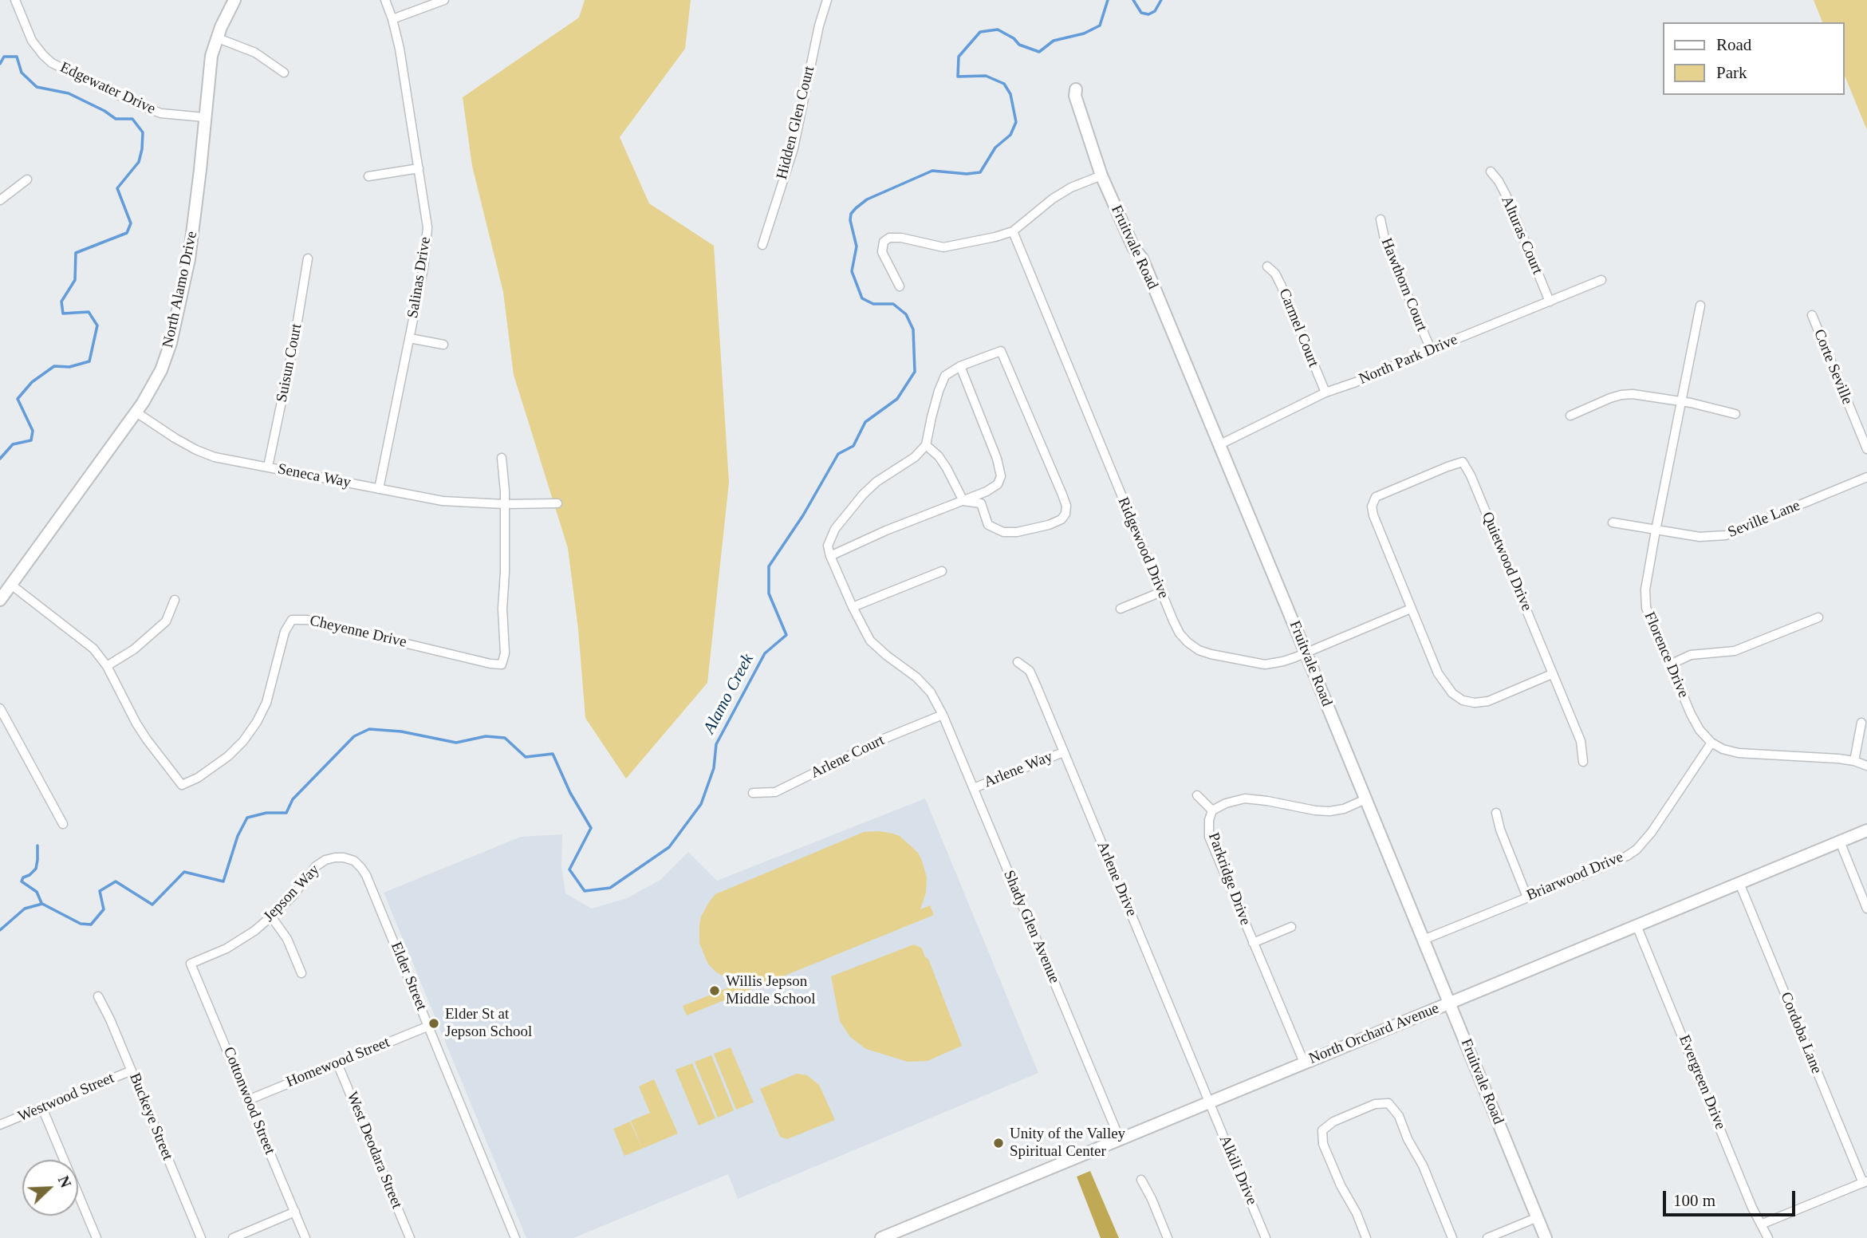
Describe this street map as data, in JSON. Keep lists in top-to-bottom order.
{
  "streets": {
    "street": [
      "Edgewater Drive",
      "Hidden Glen Court",
      "Alturas Court",
      "Fruitvale Road",
      "Salinas Drive",
      "Hawthorn Court",
      "North Alamo Drive",
      "Carmel Court",
      "North Park Drive",
      "Suisun Court",
      "Corte Seville",
      "Seneca Way",
      "Seville Lane",
      "Ridgewood Drive",
      "Quietwood Drive",
      "Cheyenne Drive",
      "Florence Drive",
      "Arlene Court",
      "Arlene Way",
      "Briarwood Drive",
      "Arlene Drive",
      "Parkridge Drive",
      "Jepson Way",
      "Shady Glen Avenue",
      "Elder Street",
      "Cordoba Lane",
      "North Orchard Avenue",
      "Homewood Street",
      "Evergreen Drive",
      "Westwood Street",
      "Cottonwood Street",
      "Buckeye Street",
      "West Deodara Street",
      "Alkili Drive"
    ]
  },
  "crossings": [
    ["Edgewater Drive", "North Alamo Drive"],
    ["Alturas Court", "North Park Drive"],
    ["Fruitvale Road", "North Park Drive"],
    ["Fruitvale Road", "Ridgewood Drive"],
    ["Fruitvale Road", "Briarwood Drive"],
    ["Fruitvale Road", "Parkridge Drive"],
    ["Fruitvale Road", "North Orchard Avenue"],
    ["Salinas Drive", "Seneca Way"],
    ["Hawthorn Court", "North Park Drive"],
    ["North Alamo Drive", "Seneca Way"],
    ["North Alamo Drive", "Cheyenne Drive"],
    ["Carmel Court", "North Park Drive"],
    ["Suisun Court", "Seneca Way"],
    ["Seneca Way", "Cheyenne Drive"],
    ["Seville Lane", "Florence Drive"],
    ["Ridgewood Drive", "Quietwood Drive"],
    ["Florence Drive", "Briarwood Drive"],
    ["Arlene Court", "Shady Glen Avenue"],
    ["Arlene Way", "Arlene Drive"],
    ["Arlene Way", "Shady Glen Avenue"],
    ["Arlene Drive", "North Orchard Avenue"],
    ["Arlene Drive", "Alkili Drive"],
    ["Parkridge Drive", "North Orchard Avenue"],
    ["Jepson Way", "Elder Street"],
    ["Jepson Way", "Cottonwood Street"],
    ["Shady Glen Avenue", "North Orchard Avenue"],
    ["Elder Street", "Homewood Street"],
    ["Cordoba Lane", "North Orchard Avenue"],
    ["North Orchard Avenue", "Evergreen Drive"],
    ["North Orchard Avenue", "Alkili Drive"],
    ["Homewood Street", "Cottonwood Street"],
    ["Homewood Street", "West Deodara Street"],
    ["Westwood Street", "Buckeye Street"]
  ],
  "water": ["Alamo Creek"],
  "places": ["Willis Jepson Middle School", "Elder St at Jepson School", "Unity of the Valley Spiritual Center"],
  "legend": ["Road", "Park"],
  "scale_bar": "100 m",
  "north": "top right"
}
